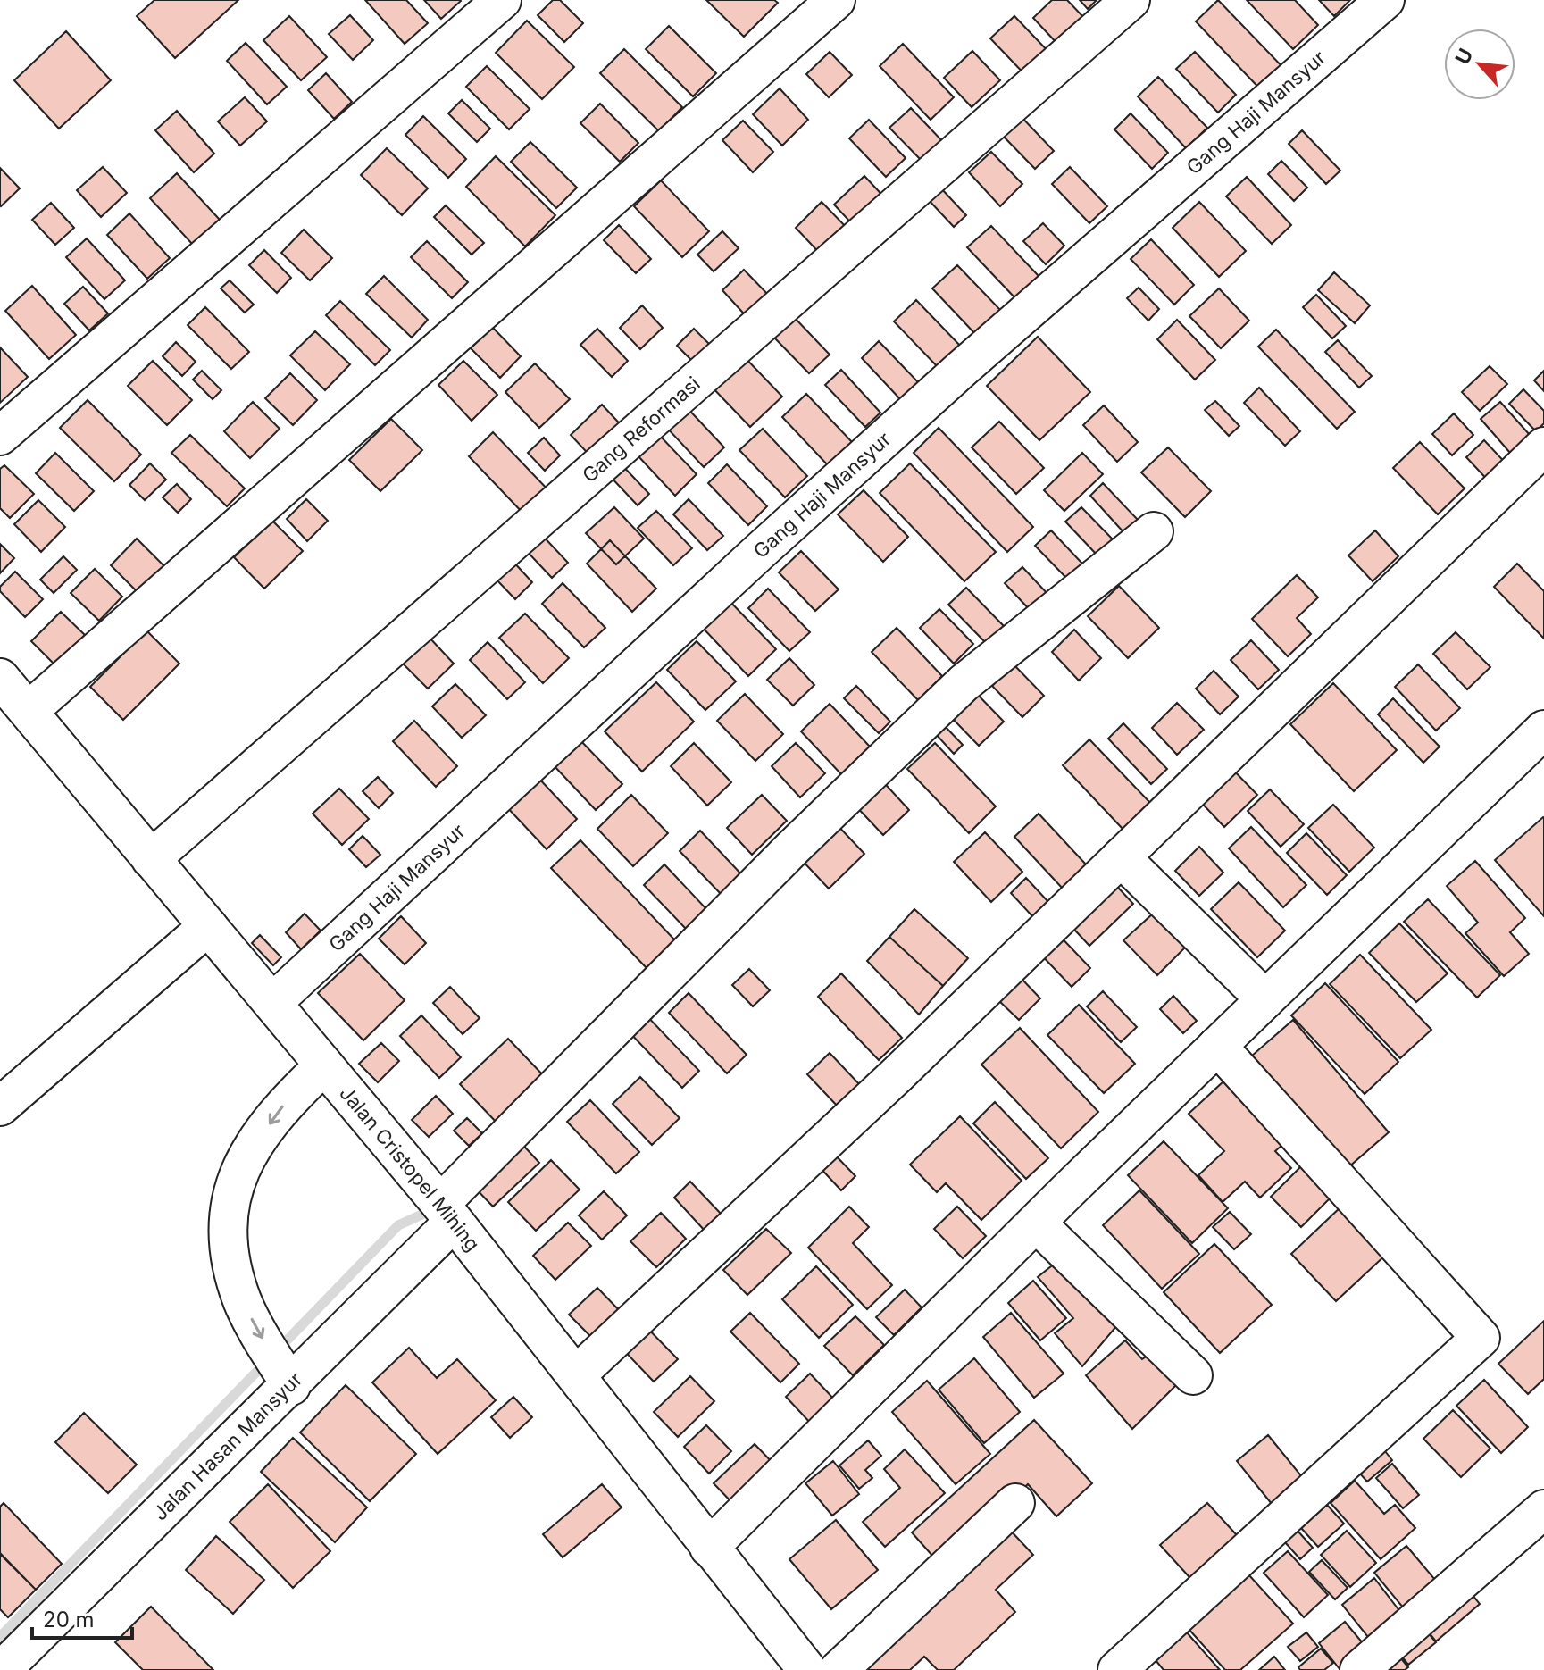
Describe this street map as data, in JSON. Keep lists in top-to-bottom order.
{
  "streets": {
    "street": [
      "Gang Haji Mansyur",
      "Gang Reformasi",
      "Jalan Cristopel Mihing",
      "Jalan Hasan Mansyur"
    ]
  },
  "crossings": [
    ["Gang Haji Mansyur", "Jalan Cristopel Mihing"],
    ["Gang Reformasi", "Jalan Cristopel Mihing"],
    ["Jalan Cristopel Mihing", "Jalan Hasan Mansyur"]
  ],
  "scale_bar": "20 m",
  "north": "top left"
}
